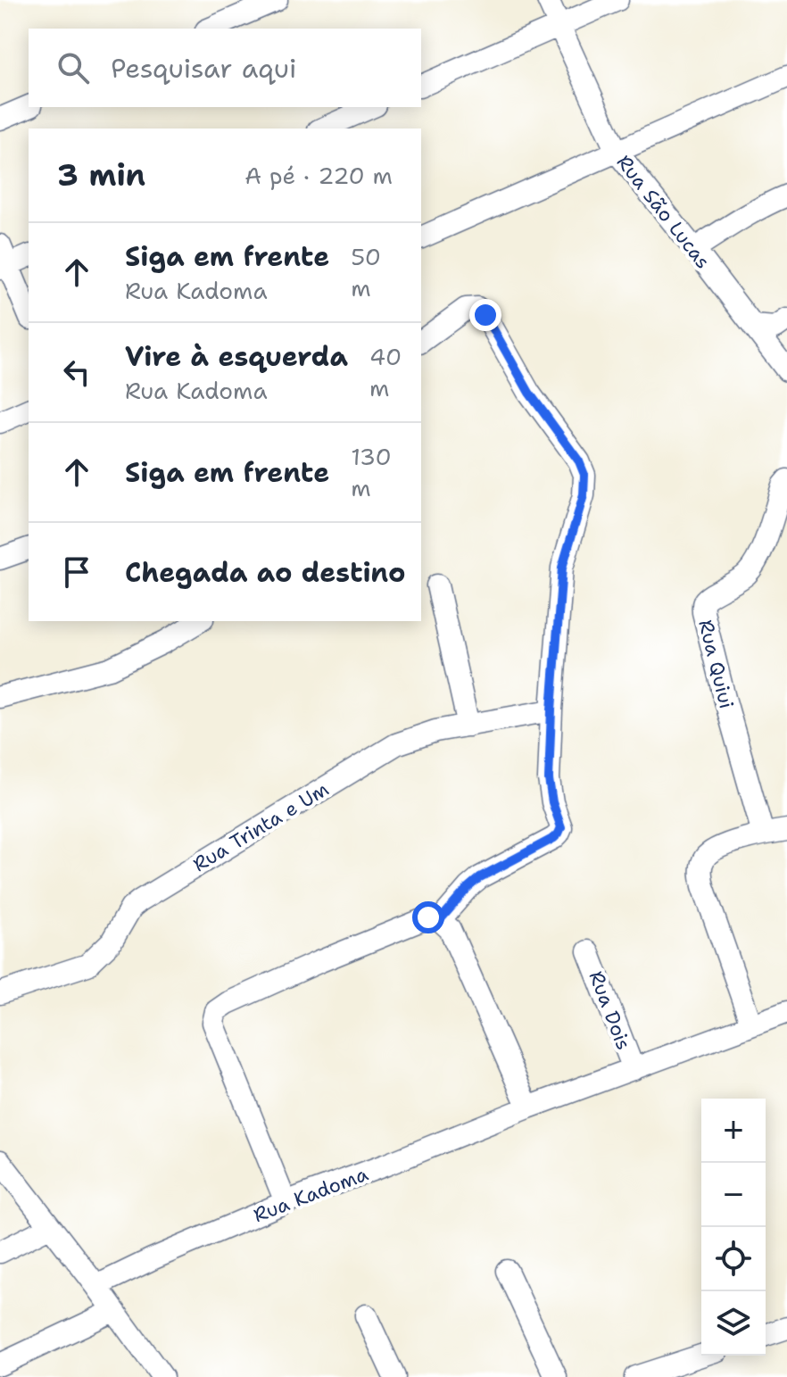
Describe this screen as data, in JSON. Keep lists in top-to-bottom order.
{
  "streets": {
    "street": [
      "Rua São Lucas",
      "Rua Quiui",
      "Rua Trinta e Um",
      "Rua Dois",
      "Rua Kadoma"
    ]
  },
  "crossings": [
    ["Rua Dois", "Rua Kadoma"]
  ],
  "page": {
    "search": "Pesquisar aqui",
    "heading": ["3 min", "A pé · 220 m"],
    "list": [
      ["Siga em frente", "Rua Kadoma", "50 m"],
      ["Vire à esquerda", "Rua Kadoma", "40 m"],
      ["Siga em frente", "130 m"],
      "Chegada ao destino"
    ],
    "map_buttons": ["+", "−"]
  }
}
